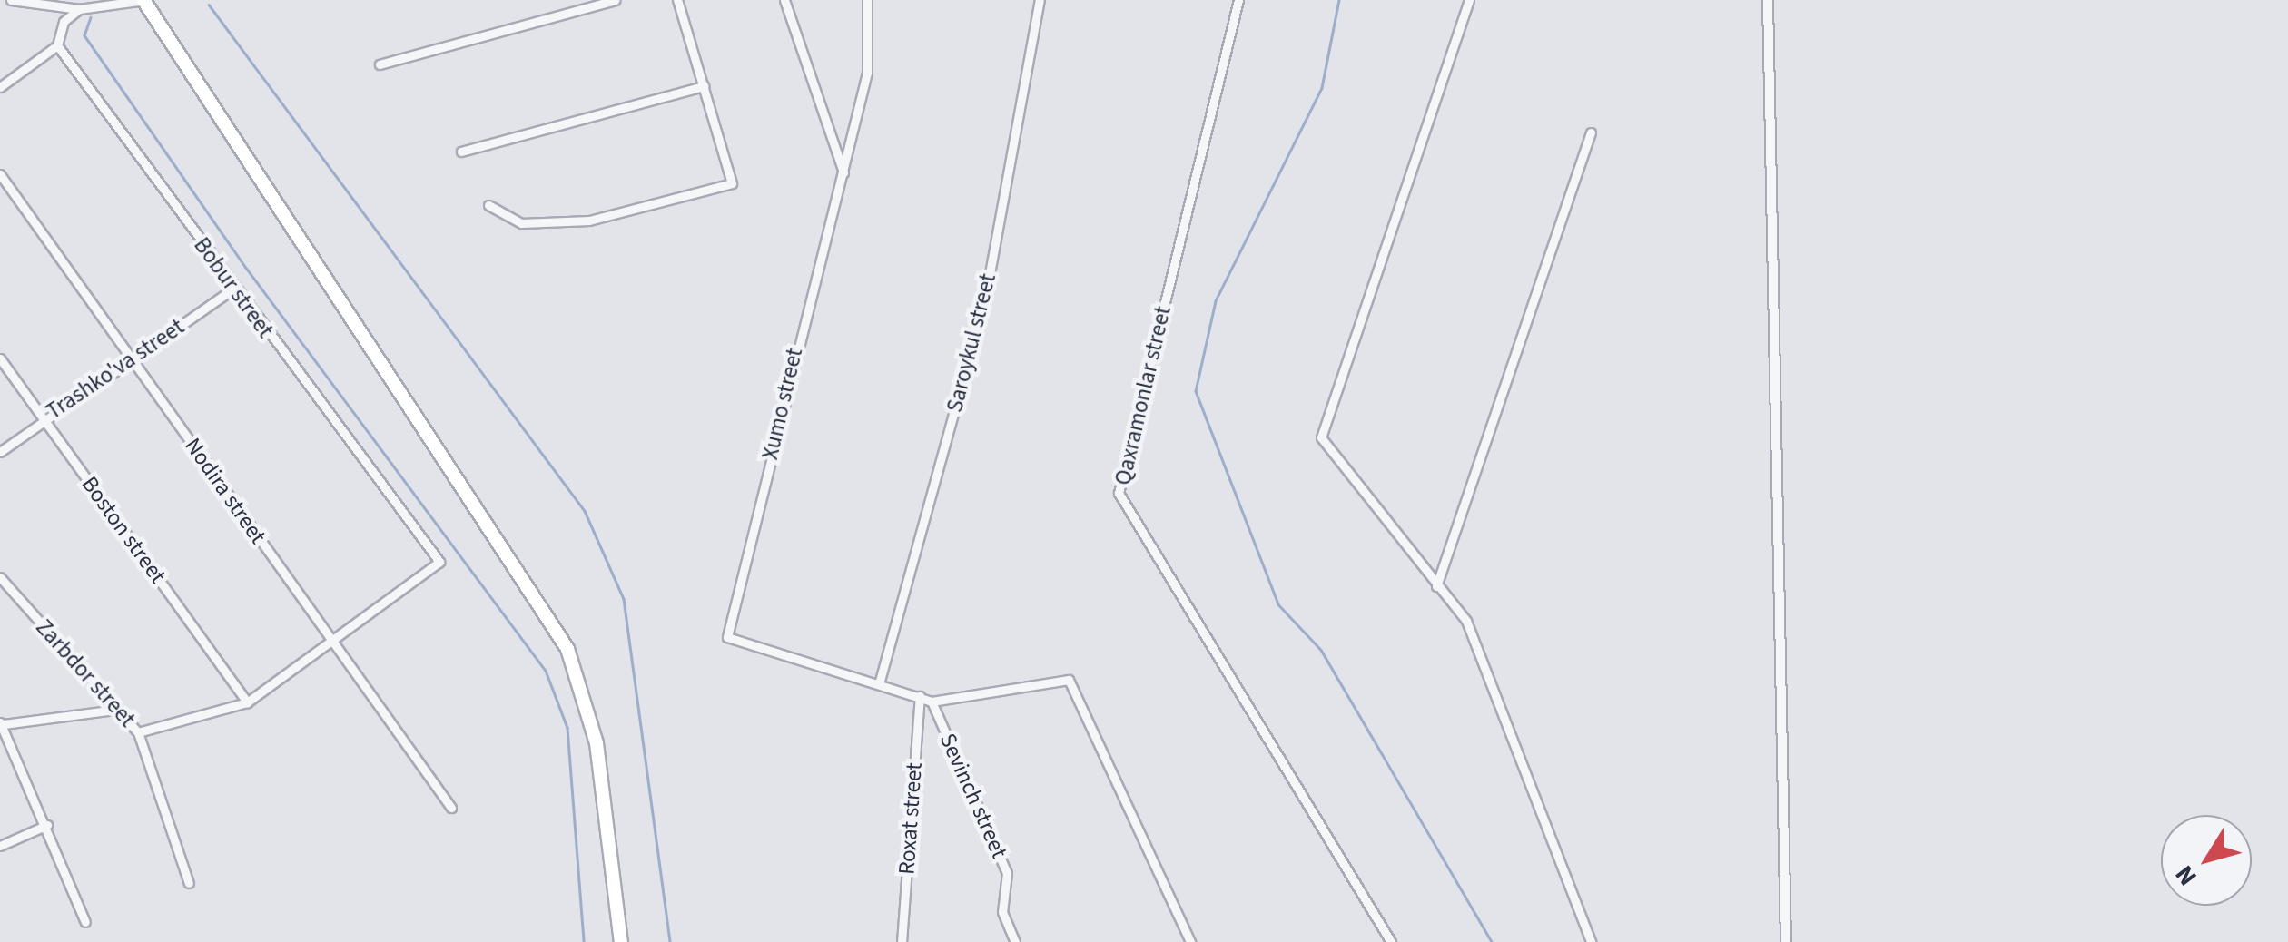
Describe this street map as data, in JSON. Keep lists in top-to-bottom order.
{
  "streets": {
    "street": [
      "Bobur street",
      "Saroykul street",
      "Trashko'va street",
      "Qaxramonlar street",
      "Xumo street",
      "Nodira street",
      "Boston street",
      "Zarbdor street",
      "Sevinch street",
      "Roxat street"
    ]
  },
  "crossings": [
    ["Bobur street", "Trashko'va street"],
    ["Bobur street", "Nodira street"],
    ["Saroykul street", "Xumo street"],
    ["Trashko'va street", "Nodira street"],
    ["Trashko'va street", "Boston street"]
  ],
  "north": "bottom left"
}
